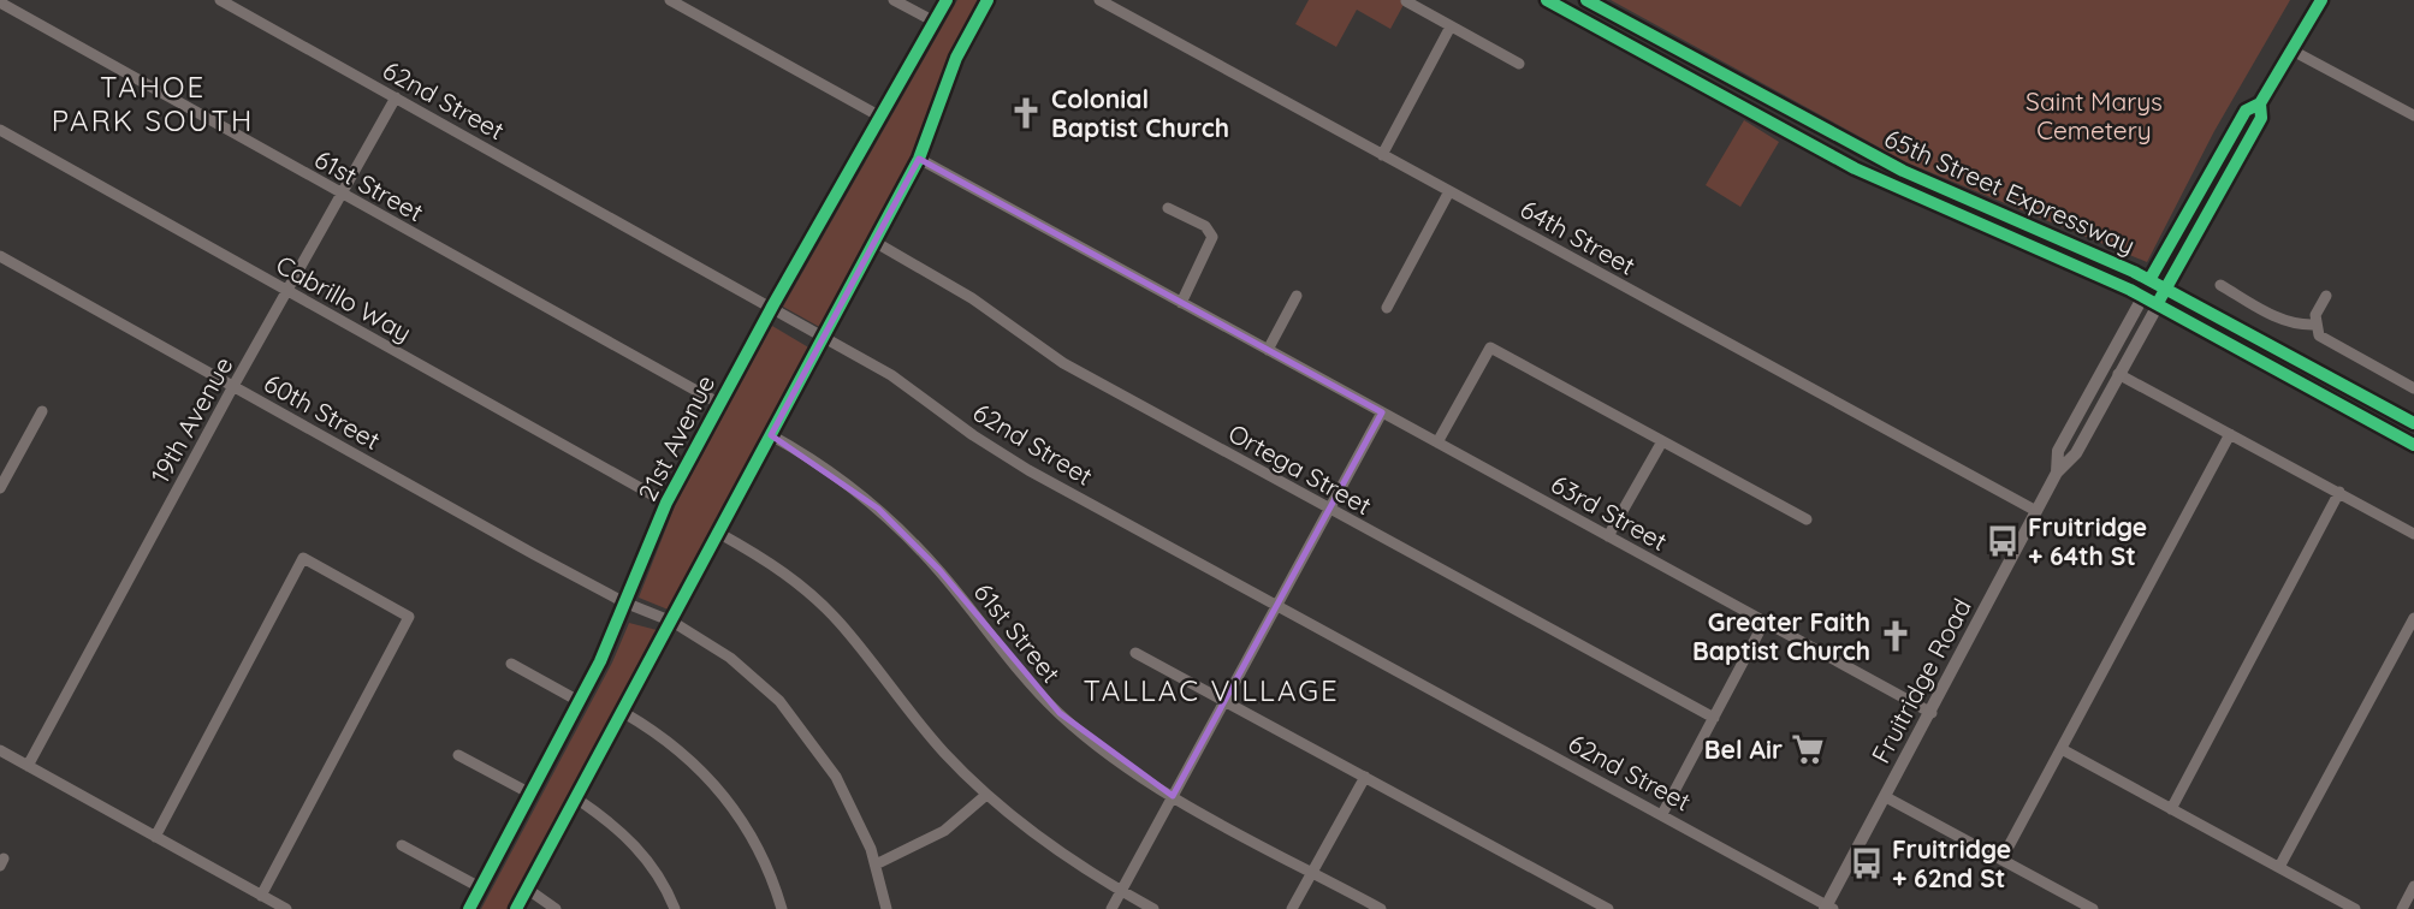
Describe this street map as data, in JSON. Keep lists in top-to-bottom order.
{
  "streets": {
    "main road": ["65th Street Expressway", "Fruitridge Road"],
    "street": [
      "62nd Street",
      "61st Street",
      "64th Street",
      "Cabrillo Way",
      "60th Street",
      "19th Avenue",
      "21st Avenue",
      "Ortega Street",
      "63rd Street"
    ]
  },
  "crossings": [
    ["62nd Street", "19th Avenue"],
    ["62nd Street", "21st Avenue"],
    ["62nd Street", "Fruitridge Road"],
    ["61st Street", "19th Avenue"],
    ["61st Street", "21st Avenue"],
    ["65th Street Expressway", "Fruitridge Road"],
    ["64th Street", "Fruitridge Road"],
    ["Cabrillo Way", "19th Avenue"],
    ["Cabrillo Way", "21st Avenue"],
    ["60th Street", "19th Avenue"],
    ["60th Street", "21st Avenue"],
    ["63rd Street", "Fruitridge Road"]
  ],
  "districts": ["TAHOE PARK SOUTH", "TALLAC VILLAGE"],
  "parks": ["Saint Marys Cemetery"],
  "places": {
    "church": ["Colonial Baptist Church", "Greater Faith Baptist Church"],
    "bus stop": ["Fruitridge + 64th St", "Fruitridge + 62nd St"],
    "supermarket": ["Bel Air"]
  }
}
